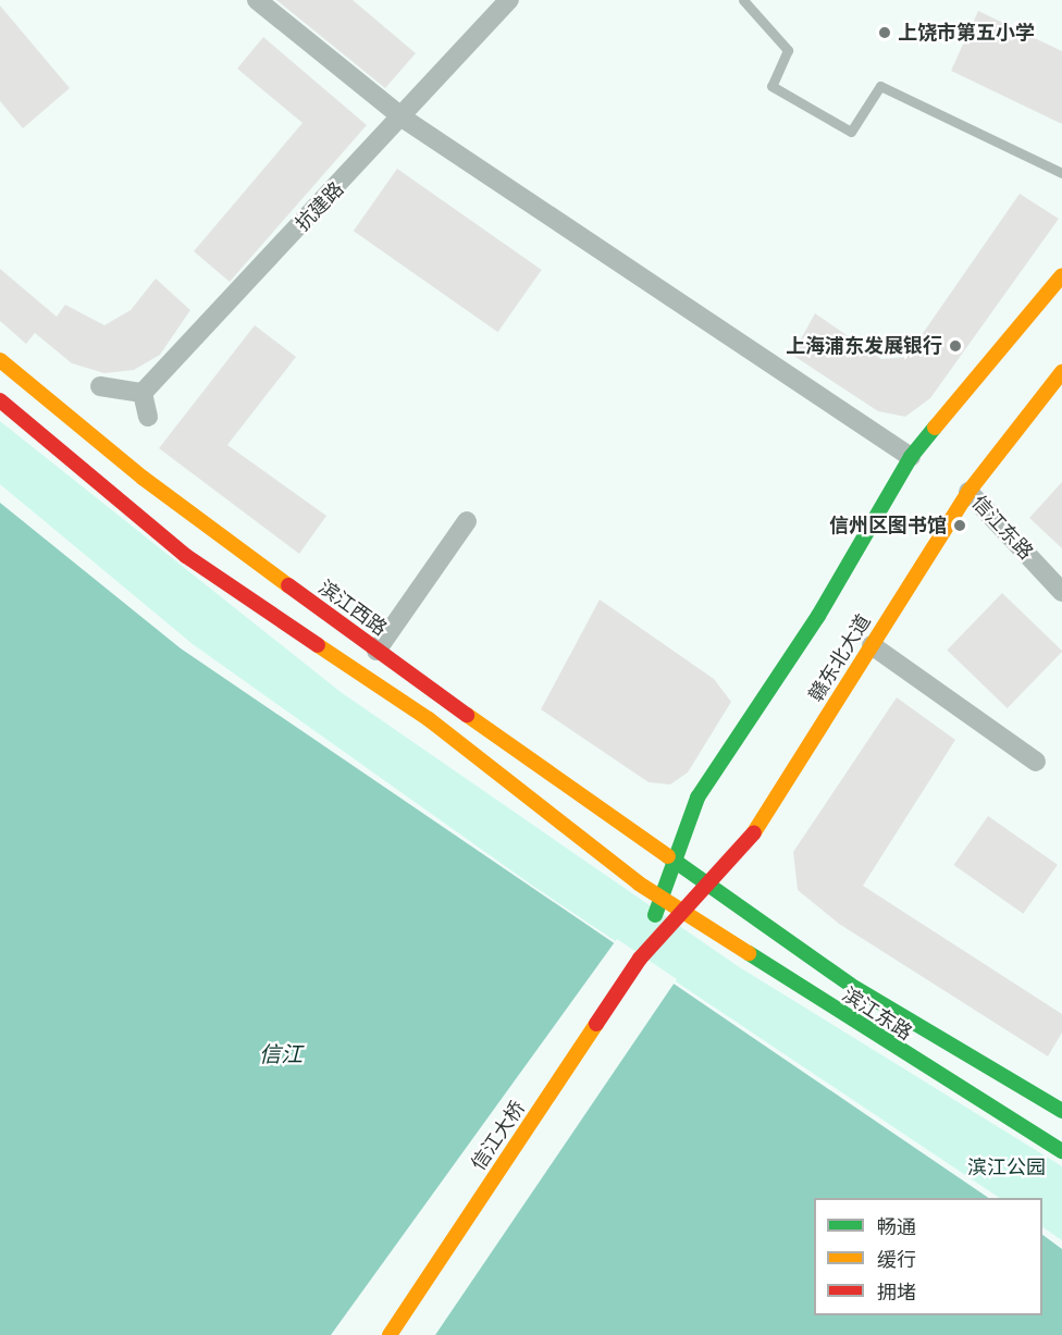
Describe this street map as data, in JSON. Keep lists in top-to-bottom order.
{
  "streets": {
    "main road": [
      "滨江西路",
      "赣东北大道",
      "滨江东路",
      "信江大桥"
    ],
    "street": ["抗建路", "信江东路"]
  },
  "crossings": [
    ["信江东路", "赣东北大道"],
    ["滨江西路", "滨江东路"],
    ["赣东北大道", "滨江东路"],
    ["赣东北大道", "信江大桥"]
  ],
  "water": ["信江"],
  "parks": ["滨江公园"],
  "places": ["上饶市第五小学", "上海浦东发展银行", "信州区图书馆"],
  "legend": ["畅通", "缓行", "拥堵"]
}
